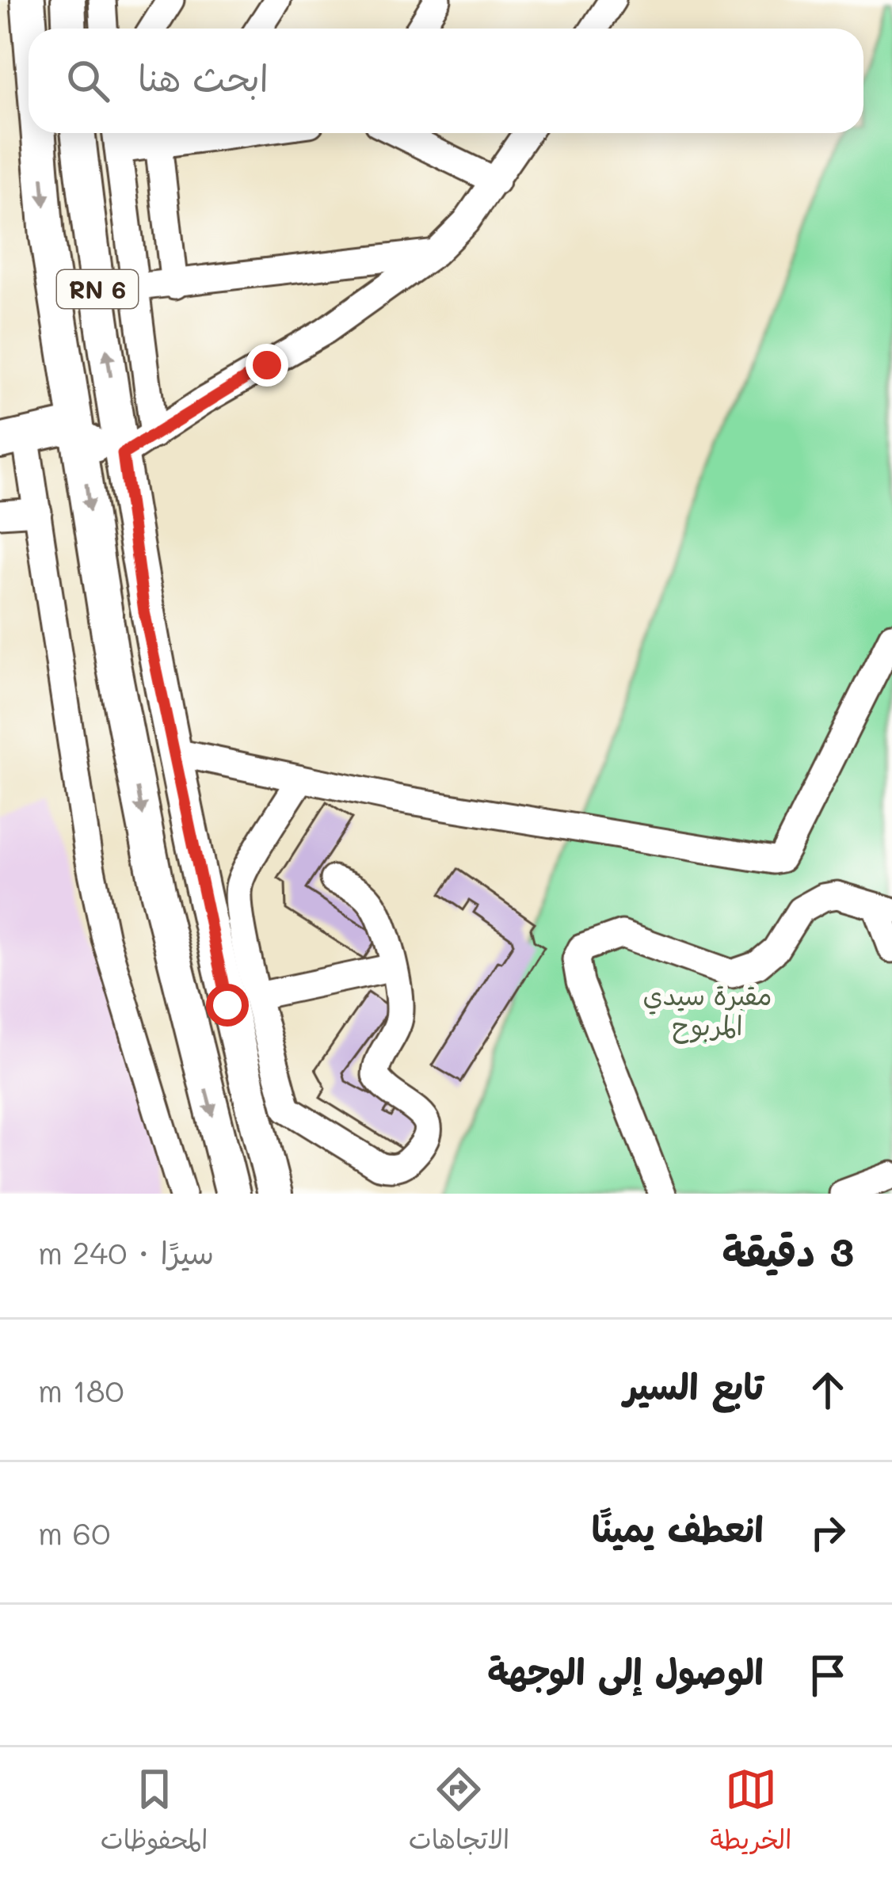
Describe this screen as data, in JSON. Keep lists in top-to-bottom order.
{
  "streets": {
    "main road": ["RN 6"]
  },
  "parks": ["مقبرة سيدي المربوح"],
  "page": {
    "search": "ابحث هنا",
    "heading": ["3 دقيقة", "سيرًا · 240 m"],
    "list": [
      ["تابع السير", "180 m"],
      ["انعطف يمينًا", "60 m"],
      "الوصول إلى الوجهة"
    ],
    "nav": ["الخريطة", "الاتجاهات", "المحفوظات"]
  }
}
